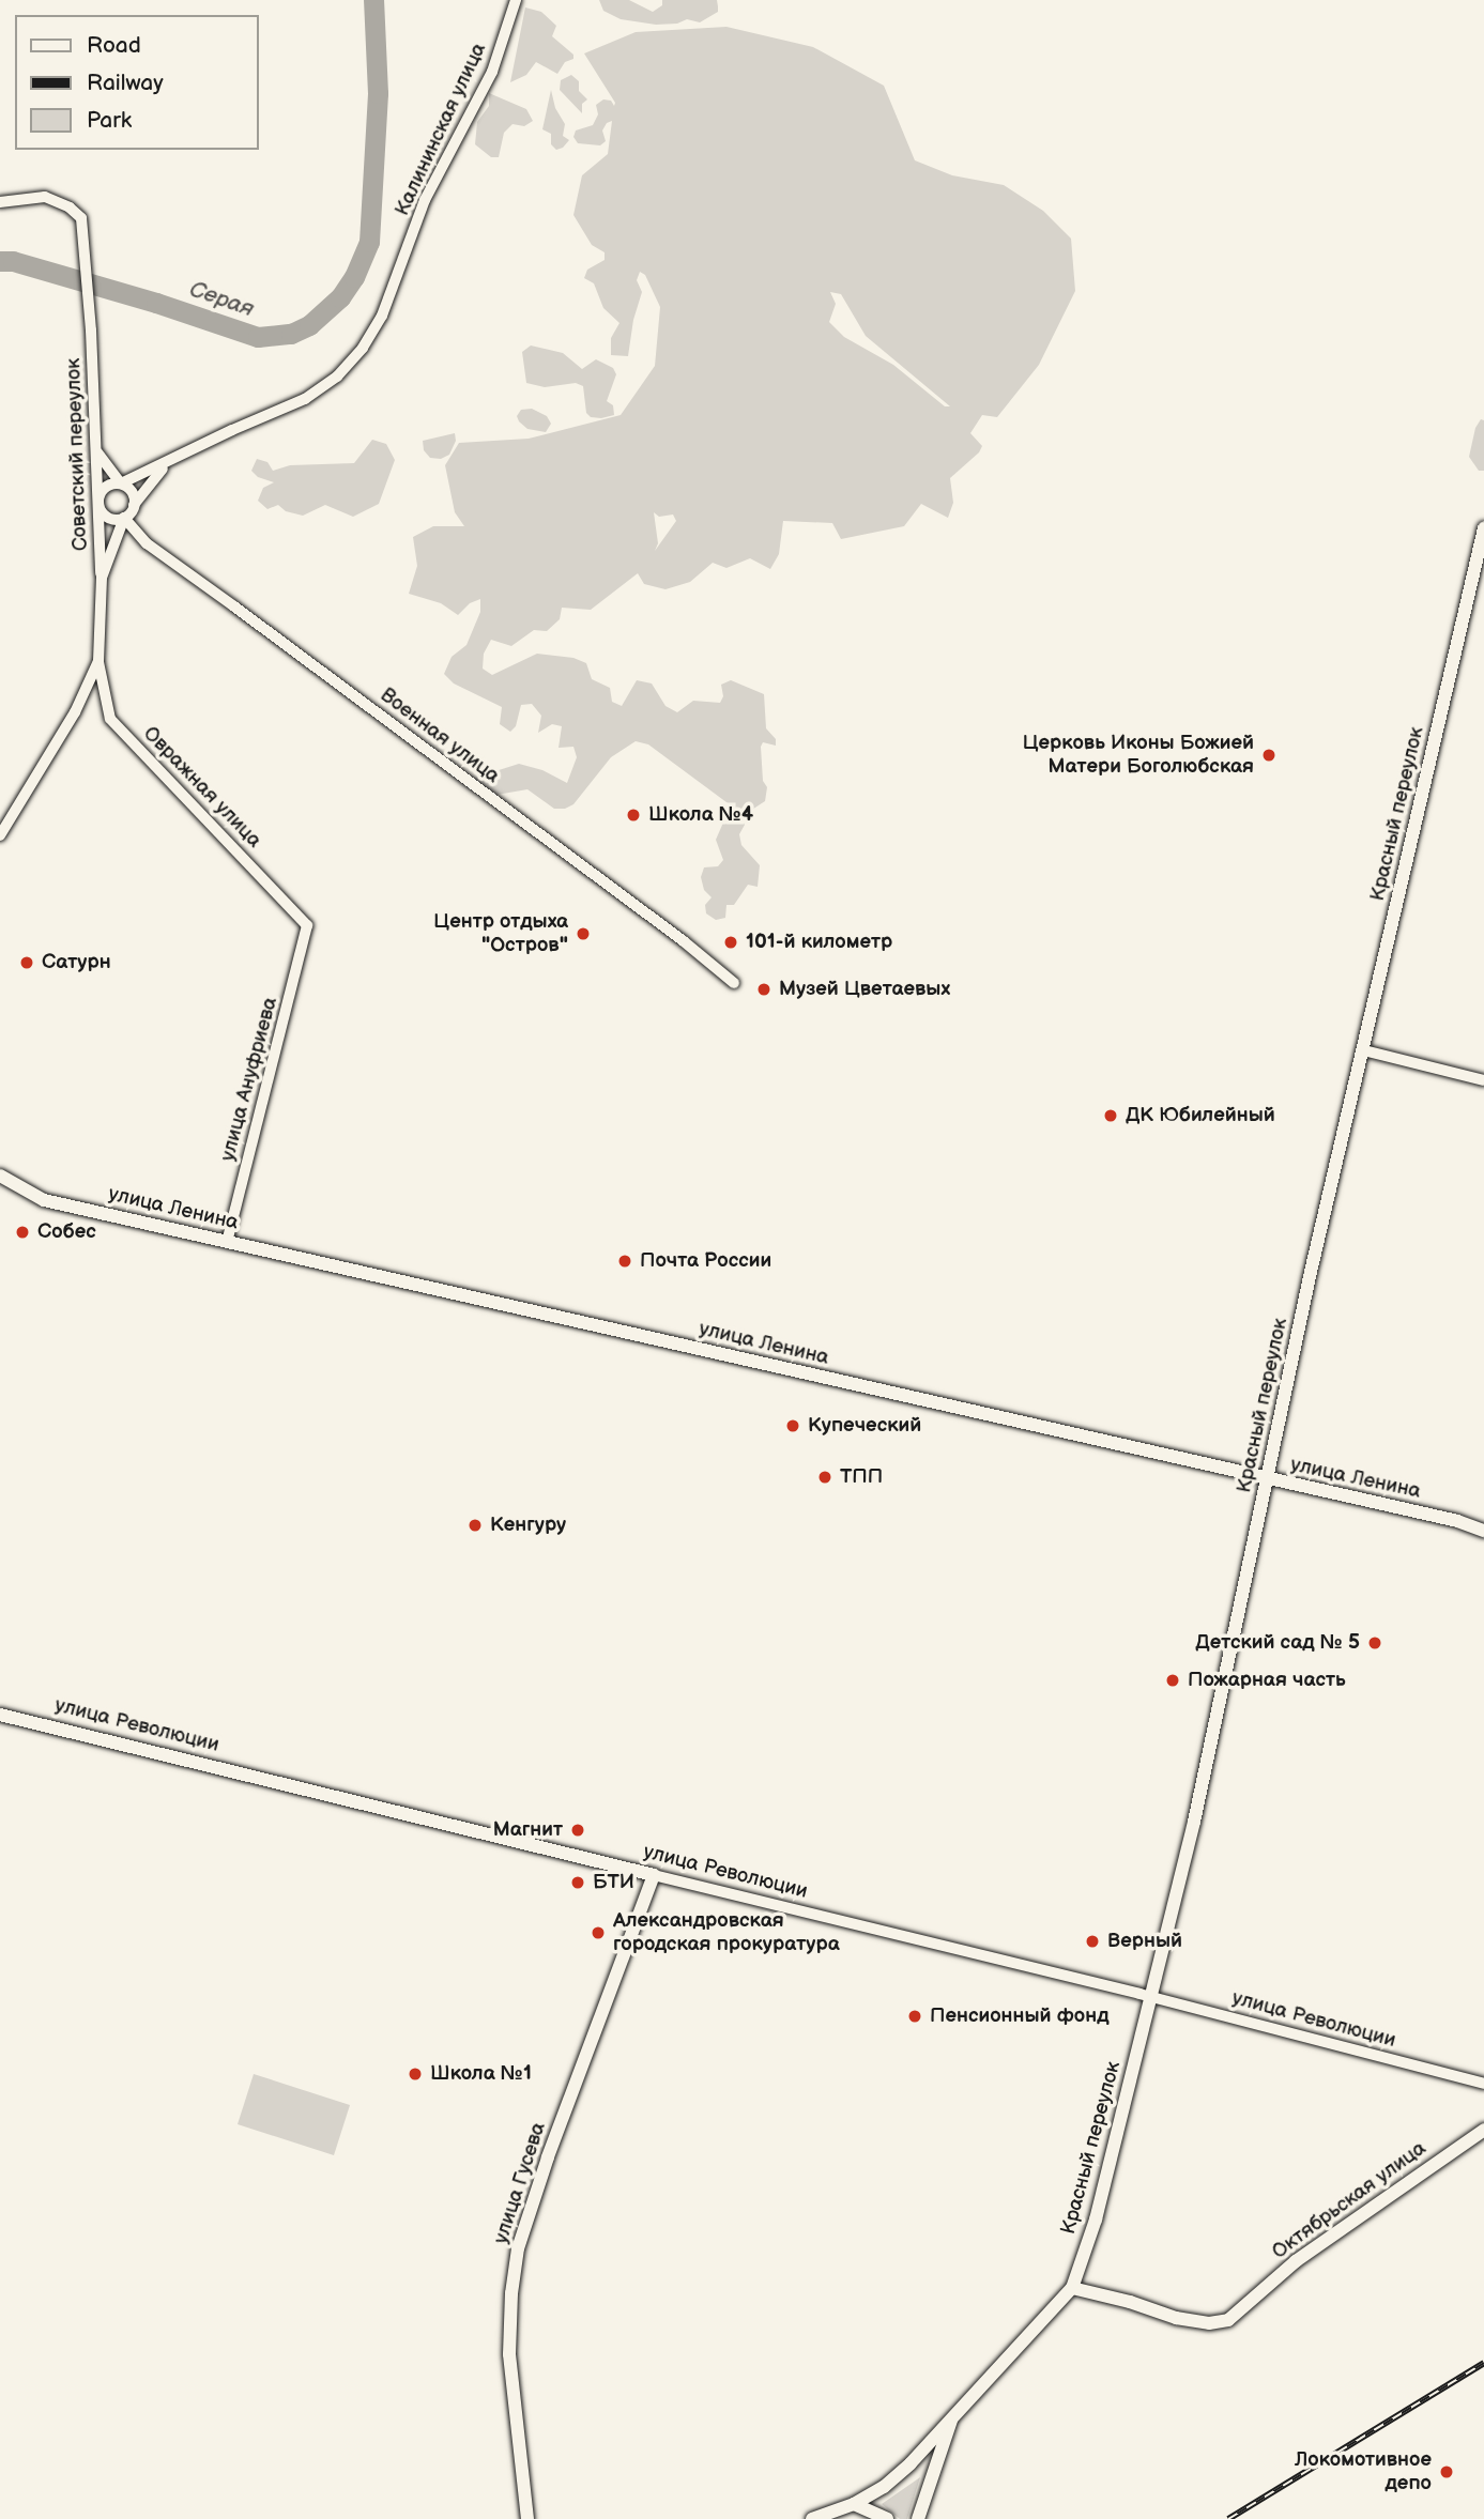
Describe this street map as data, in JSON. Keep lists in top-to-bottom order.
{
  "streets": {
    "main road": [
      "Красный переулок",
      "улица Ленина",
      "улица Революции",
      "улица Гусева",
      "Октябрьская улица"
    ],
    "street": [
      "Калининская улица",
      "Советский переулок",
      "Военная улица",
      "Овражная улица",
      "улица Ануфриева"
    ]
  },
  "crossings": [
    ["Калининская улица", "Советский переулок"],
    ["Калининская улица", "Военная улица"],
    ["Советский переулок", "Военная улица"],
    ["Овражная улица", "улица Ануфриева"],
    ["Красный переулок", "улица Ленина"],
    ["Красный переулок", "улица Революции"],
    ["Красный переулок", "Октябрьская улица"],
    ["улица Ануфриева", "улица Ленина"],
    ["улица Революции", "улица Гусева"]
  ],
  "water": ["Серая"],
  "places": [
    "Церковь Иконы Божией Матери Боголюбская",
    "Школа №4",
    "Центр отдыха \"Остров\"",
    "101-й километр",
    "Сатурн",
    "Музей Цветаевых",
    "ДК Юбилейный",
    "Собес",
    "Почта России",
    "Купеческий",
    "ТПП",
    "Кенгуру",
    "Детский сад № 5",
    "Пожарная часть",
    "Магнит",
    "БТИ",
    "Александровская городская прокуратура",
    "Верный",
    "Пенсионный фонд",
    "Школа №1",
    "Локомотивное депо"
  ],
  "legend": ["Road", "Railway", "Park"]
}
